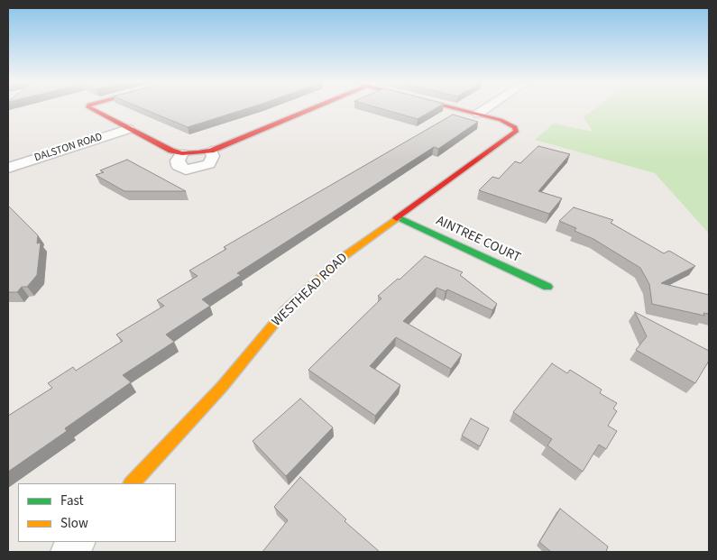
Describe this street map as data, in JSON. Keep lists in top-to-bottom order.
{
  "streets": {
    "street": ["DALSTON ROAD", "AINTREE COURT", "WESTHEAD ROAD"]
  },
  "crossings": [
    ["AINTREE COURT", "WESTHEAD ROAD"]
  ],
  "legend": ["Fast", "Slow"]
}
